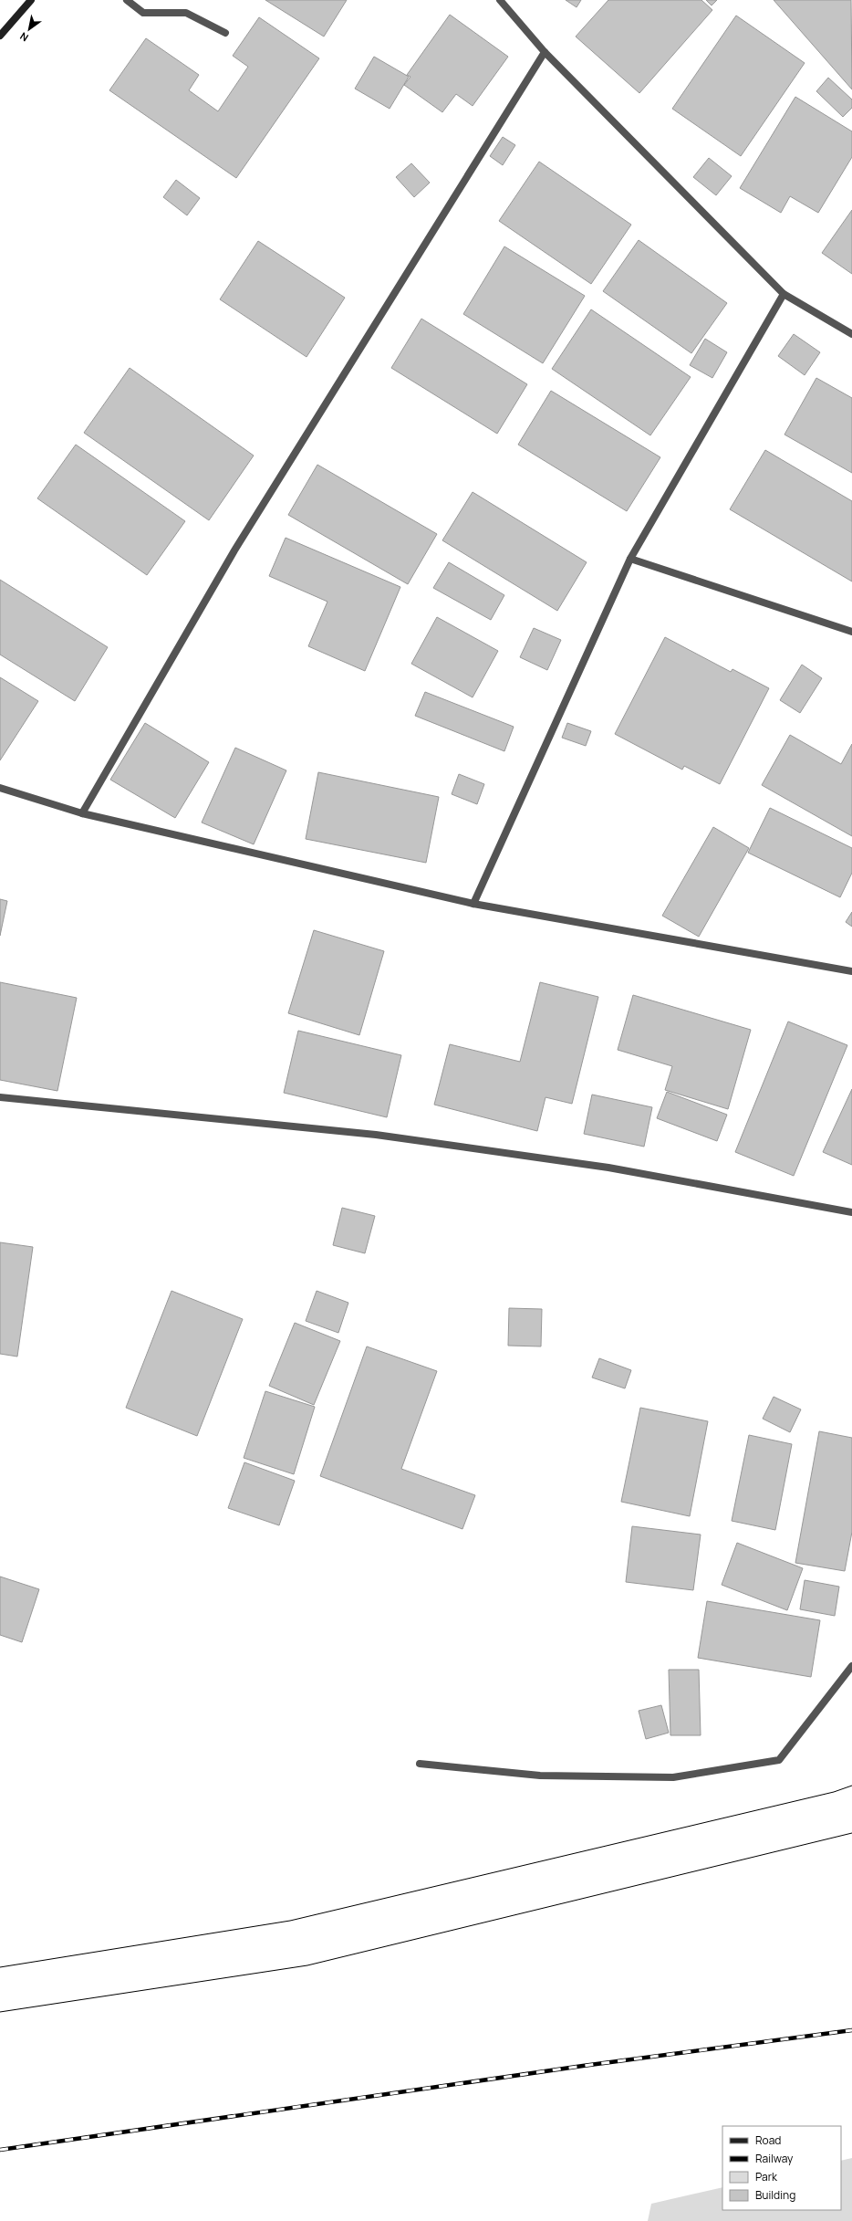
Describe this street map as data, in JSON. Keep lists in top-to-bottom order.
{
  "legend": [
    "Road",
    "Railway",
    "Park",
    "Building"
  ],
  "north": "bottom left"
}
